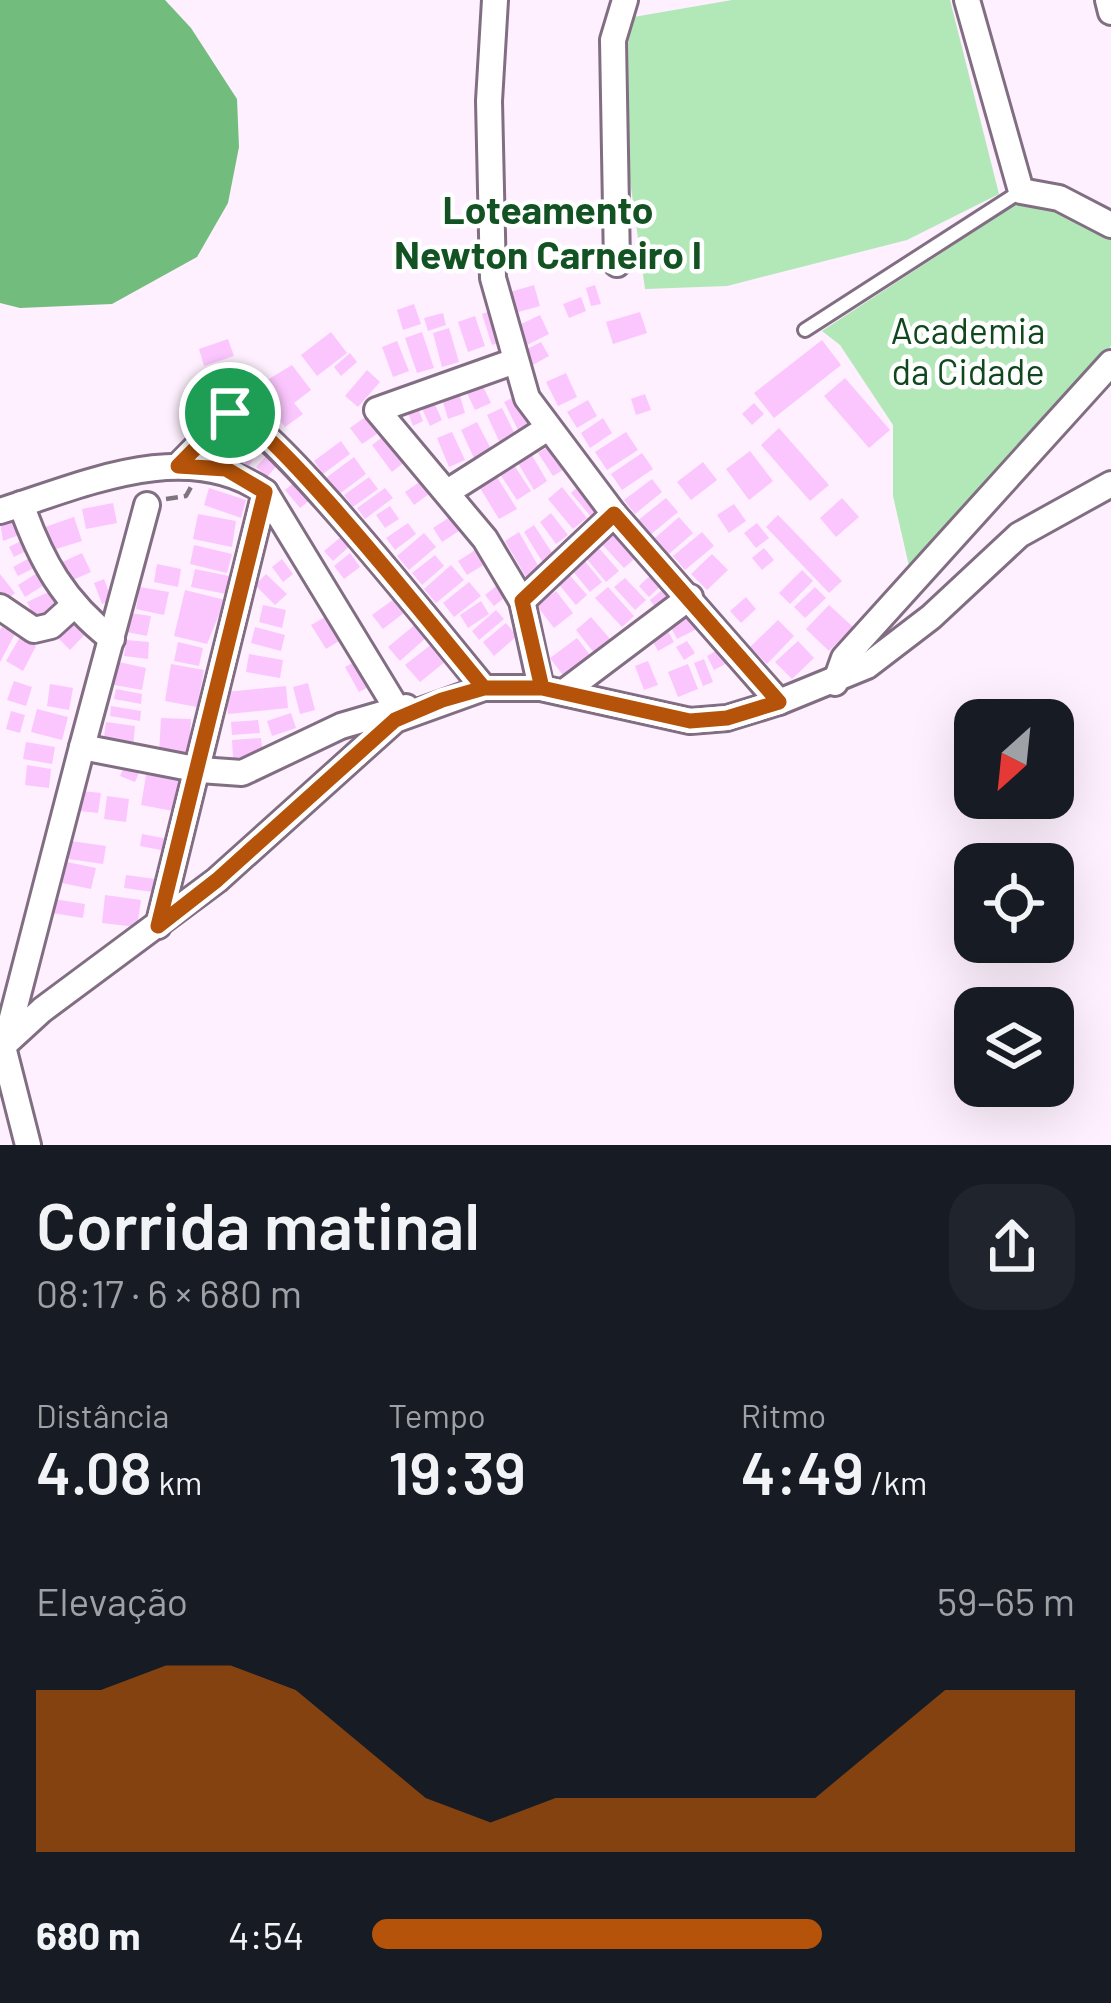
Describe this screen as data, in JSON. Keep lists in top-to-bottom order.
{
  "districts": ["Loteamento Newton Carneiro I"],
  "parks": ["Academia da Cidade"],
  "north": "bottom left",
  "page": {
    "heading": ["Corrida matinal", "08:17 · 6 × 680 m"],
    "stats": [
      ["Distância", "4.08 km"],
      ["Tempo", "19:39"],
      ["Ritmo", "4:49 /km"]
    ],
    "chart": ["Elevação", "59–65 m"],
    "list": [
      {
        "name": "680 m",
        "note": "4:54"
      }
    ]
  }
}
